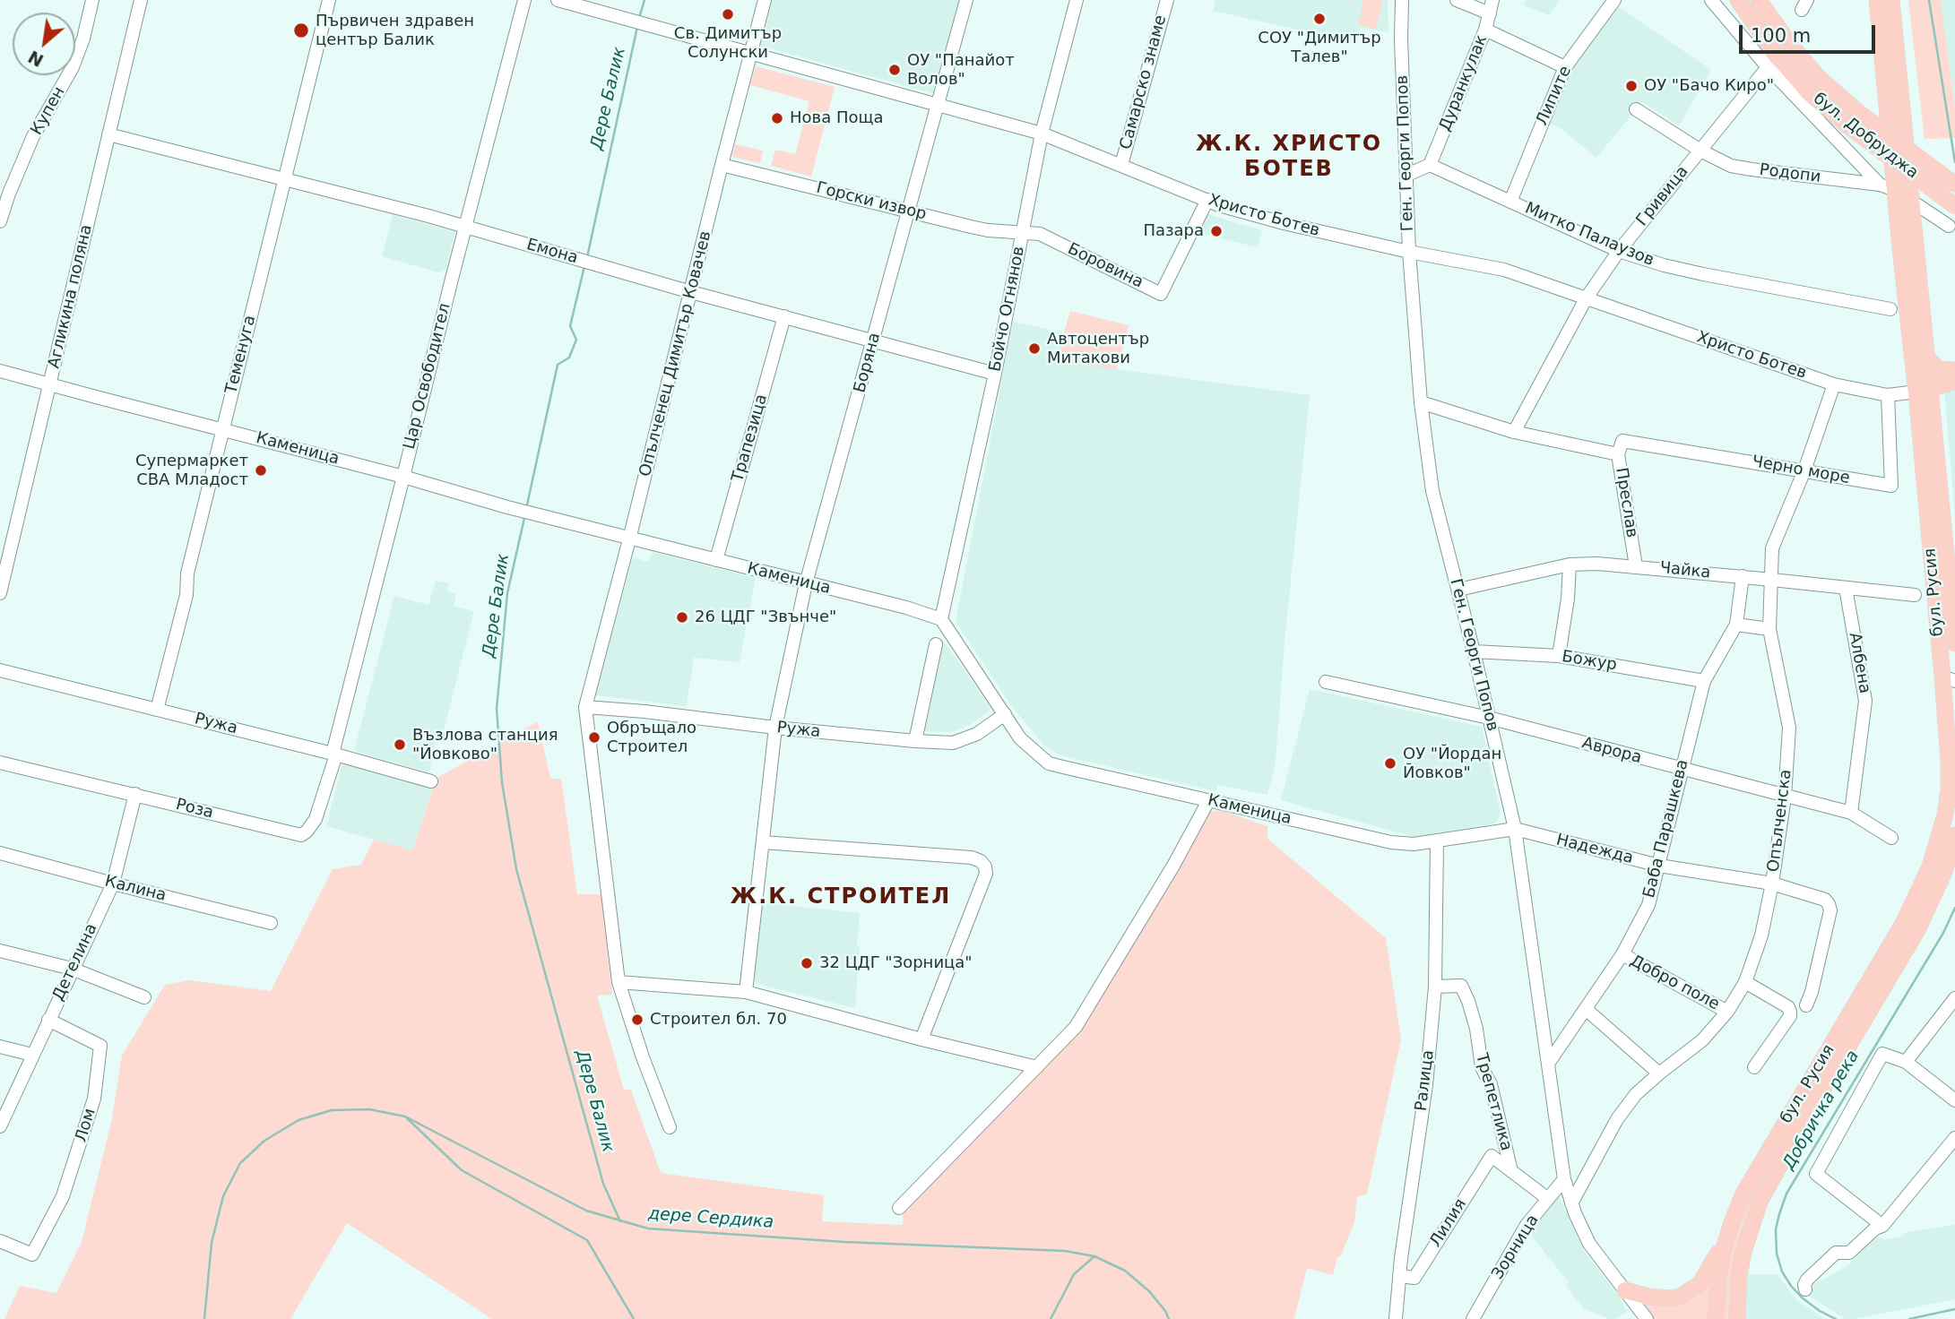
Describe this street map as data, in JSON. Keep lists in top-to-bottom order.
{
  "streets": {
    "main road": ["бул. Добруджа", "бул. Русия"],
    "street": [
      "Самарско знаме",
      "Дуранкулак",
      "Липите",
      "Купен",
      "Ген. Георги Попов",
      "Родопи",
      "Гривица",
      "Горски извор",
      "Христо Ботев",
      "Митко Палаузов",
      "Емона",
      "Боровина",
      "Агликина поляна",
      "Бойчо Огнянов",
      "Опълченец Димитър Ковачев",
      "Теменуга",
      "Боряна",
      "Цар Освободител",
      "Трапезица",
      "Каменица",
      "Черно море",
      "Преслав",
      "Чайка",
      "Божур",
      "Албена",
      "Ружа",
      "Аврора",
      "Роза",
      "Опълченска",
      "Баба Парашкева",
      "Надежда",
      "Калина",
      "Детелина",
      "Добро поле",
      "Ралица",
      "Трепетлика",
      "Лом",
      "Лилия",
      "Зорница"
    ]
  },
  "crossings": [
    ["Самарско знаме", "Христо Ботев"],
    ["Дуранкулак", "Митко Палаузов"],
    ["Липите", "Митко Палаузов"],
    ["Ген. Георги Попов", "Христо Ботев"],
    ["Ген. Георги Попов", "Каменица"],
    ["Ген. Георги Попов", "Чайка"],
    ["Ген. Георги Попов", "Божур"],
    ["Ген. Георги Попов", "Аврора"],
    ["Ген. Георги Попов", "Опълченска"],
    ["Ген. Георги Попов", "Баба Парашкева"],
    ["Ген. Георги Попов", "Надежда"],
    ["Ген. Георги Попов", "Зорница"],
    ["Родопи", "Гривица"],
    ["Родопи", "бул. Русия"],
    ["Гривица", "Христо Ботев"],
    ["Гривица", "Митко Палаузов"],
    ["Горски извор", "Боровина"],
    ["Горски извор", "Бойчо Огнянов"],
    ["Горски извор", "Опълченец Димитър Ковачев"],
    ["Горски извор", "Боряна"],
    ["Христо Ботев", "Боровина"],
    ["Христо Ботев", "Бойчо Огнянов"],
    ["Христо Ботев", "Опълченец Димитър Ковачев"],
    ["Христо Ботев", "Боряна"],
    ["Христо Ботев", "Черно море"],
    ["Христо Ботев", "бул. Русия"],
    ["Христо Ботев", "Опълченска"],
    ["Емона", "Агликина поляна"],
    ["Емона", "Бойчо Огнянов"],
    ["Емона", "Опълченец Димитър Ковачев"],
    ["Емона", "Теменуга"],
    ["Емона", "Боряна"],
    ["Емона", "Цар Освободител"],
    ["Емона", "Трапезица"],
    ["Боровина", "Бойчо Огнянов"],
    ["Агликина поляна", "Каменица"],
    ["Бойчо Огнянов", "Каменица"],
    ["Опълченец Димитър Ковачев", "Каменица"],
    ["Опълченец Димитър Ковачев", "Ружа"],
    ["Теменуга", "Каменица"],
    ["Теменуга", "Ружа"],
    ["Боряна", "Каменица"],
    ["Боряна", "Ружа"],
    ["Цар Освободител", "Каменица"],
    ["Цар Освободител", "Ружа"],
    ["Цар Освободител", "Роза"],
    ["Трапезица", "Каменица"],
    ["Каменица", "Ружа"],
    ["Каменица", "Надежда"],
    ["Каменица", "Ралица"],
    ["Черно море", "Преслав"],
    ["Черно море", "бул. Русия"],
    ["Черно море", "Опълченска"],
    ["Преслав", "Чайка"],
    ["Чайка", "Албена"],
    ["Чайка", "Опълченска"],
    ["Чайка", "Баба Парашкева"],
    ["Божур", "Баба Парашкева"],
    ["Албена", "Аврора"],
    ["Ружа", "Роза"],
    ["Аврора", "Опълченска"],
    ["Аврора", "Баба Парашкева"],
    ["Роза", "Детелина"],
    ["Опълченска", "Надежда"],
    ["Опълченска", "Добро поле"],
    ["Баба Парашкева", "Надежда"],
    ["Баба Парашкева", "Добро поле"],
    ["Калина", "Детелина"],
    ["Детелина", "Лом"],
    ["Ралица", "Трепетлика"],
    ["Ралица", "Лилия"],
    ["Трепетлика", "Лилия"],
    ["Трепетлика", "Зорница"]
  ],
  "districts": ["Ж.К. ХРИСТО БОТЕВ", "Ж.К. СТРОИТЕЛ"],
  "water": ["Дере Балик", "Добричка река", "дере Сердика"],
  "places": [
    "Св. Димитър Солунски",
    "СОУ \"Димитър Талев\"",
    "Първичен здравен център Балик",
    "ОУ \"Панайот Волов\"",
    "ОУ \"Бачо Киро\"",
    "Нова Поща",
    "Пазара",
    "Автоцентър Митакови",
    "Супермаркет CBA Младост",
    "26 ЦДГ \"Звънче\"",
    "Обръщало Строител",
    "Възлова станция \"Йовково\"",
    "ОУ \"Йордан Йовков\"",
    "32 ЦДГ \"Зорница\"",
    "Строител бл. 70"
  ],
  "scale_bar": "100 m",
  "north": "bottom left"
}
